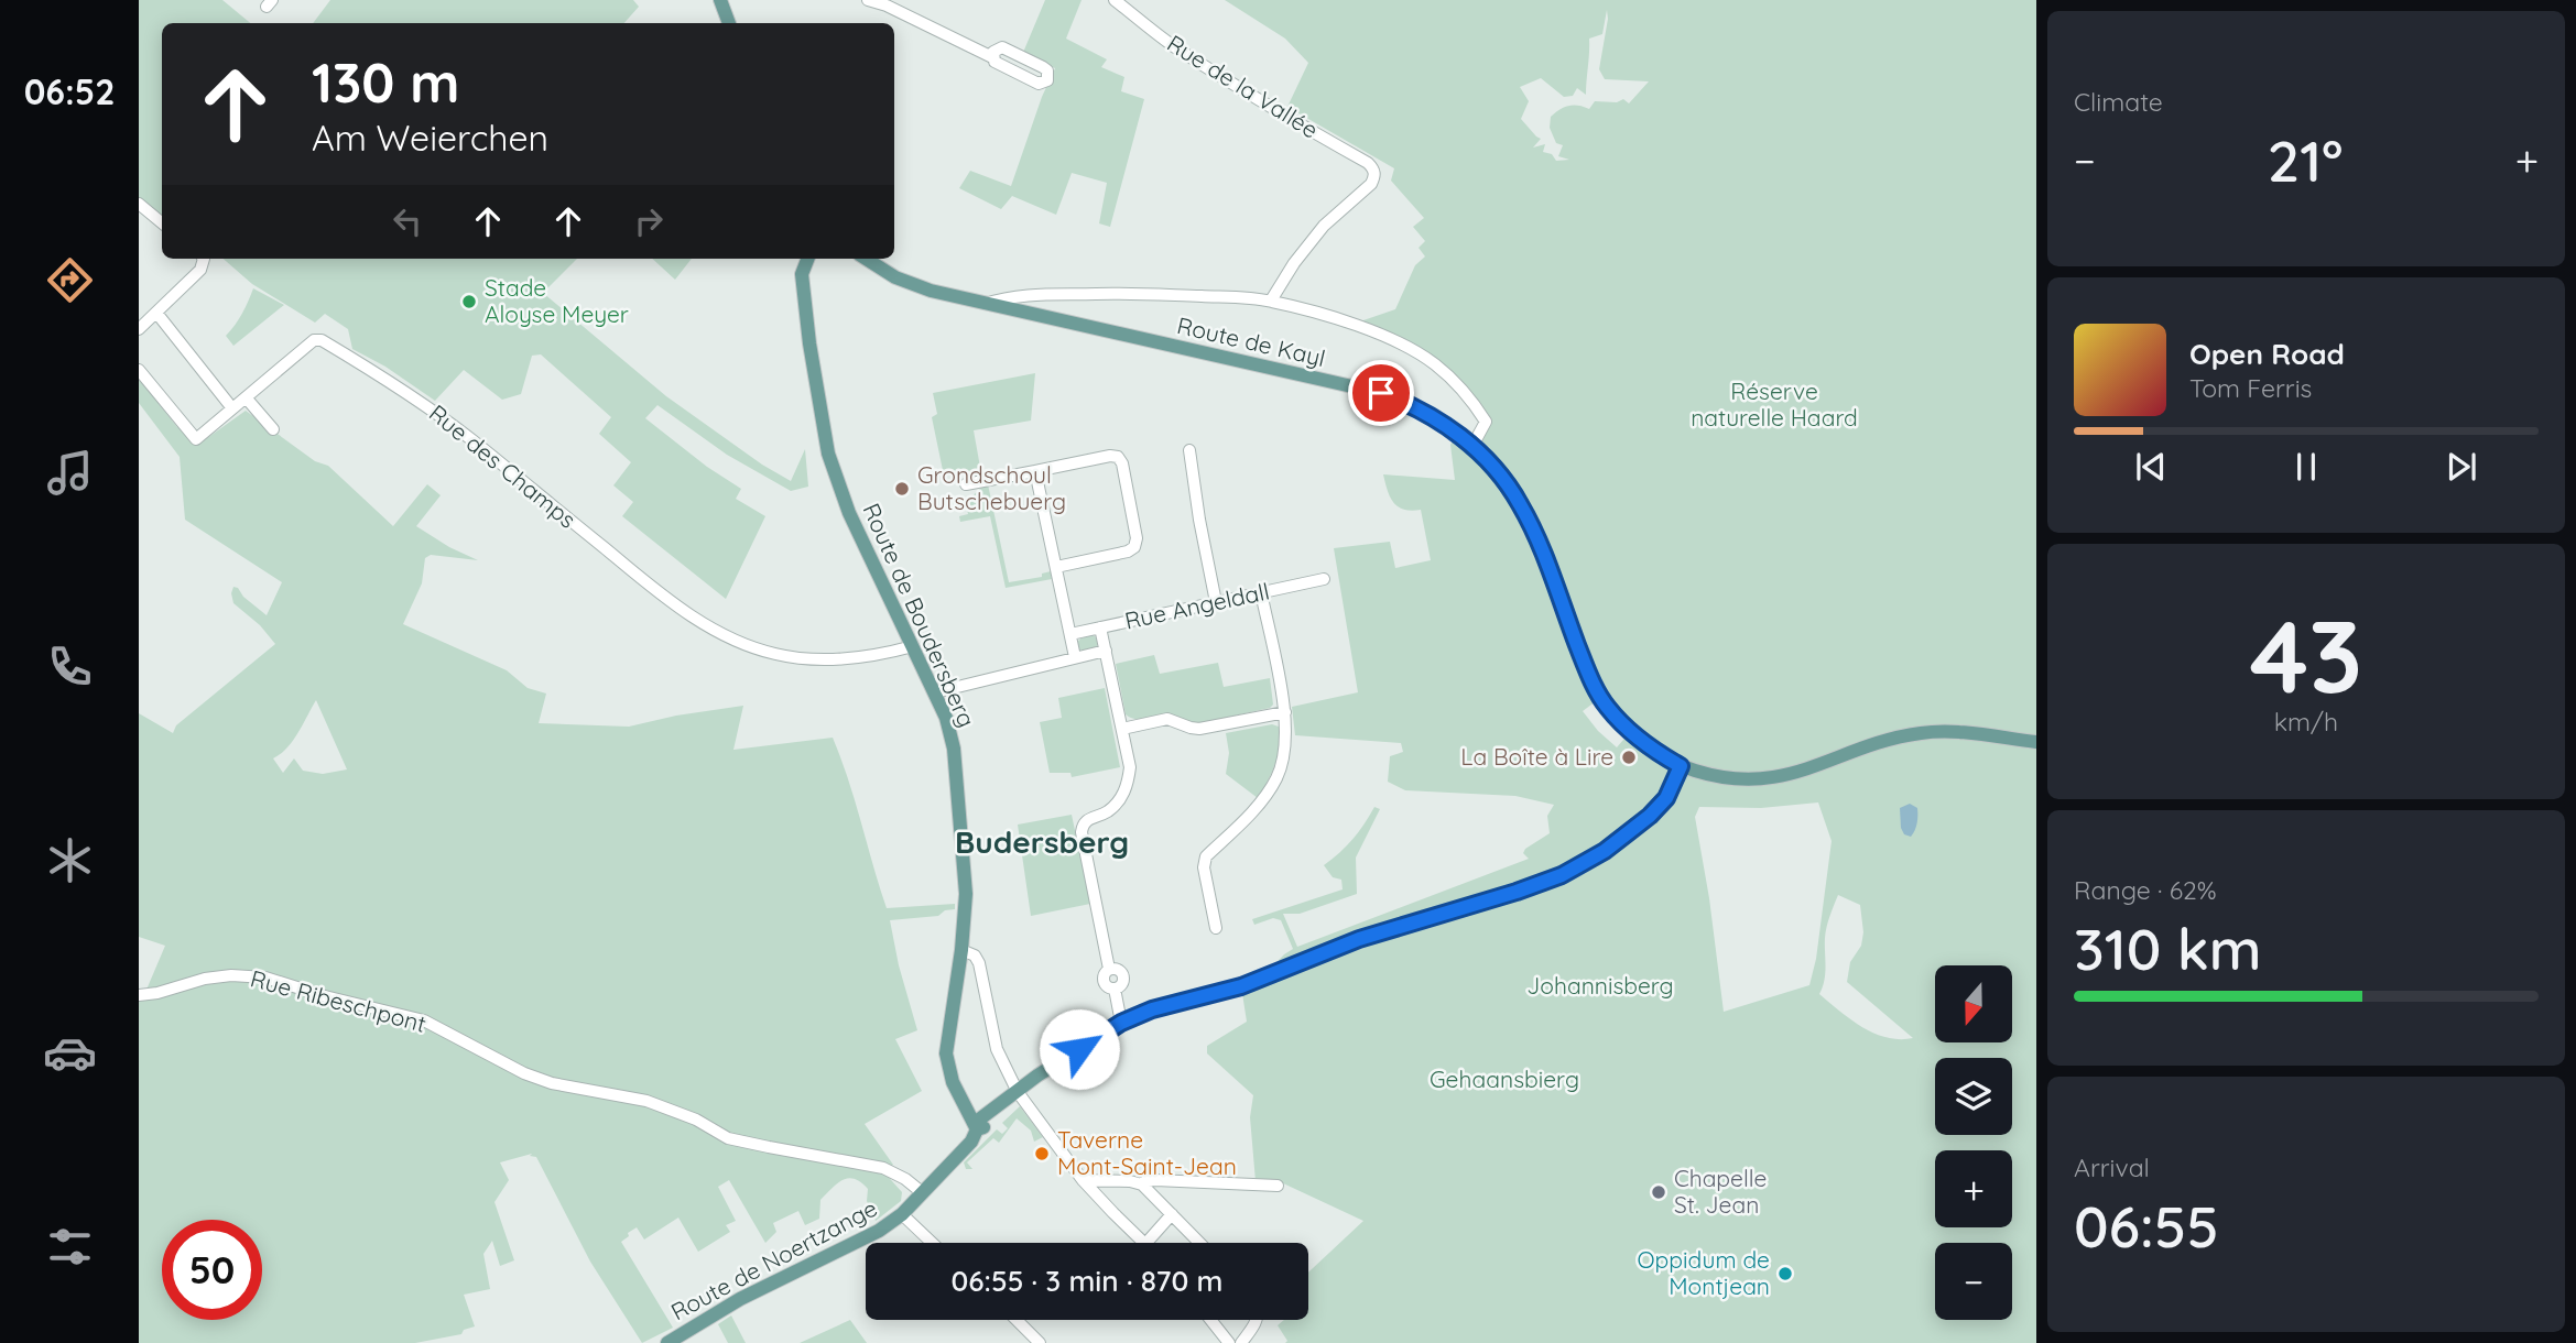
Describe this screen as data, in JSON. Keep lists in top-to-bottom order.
{
  "streets": {
    "main road": ["Route de Kayl", "Route de Boudersberg", "Route de Noertzange"],
    "street": [
      "Rue de la Vallée",
      "Rue des Champs",
      "Rue Angeldall",
      "Rue Ribeschpont"
    ]
  },
  "crossings": [
    ["Route de Kayl", "Route de Noertzange"],
    ["Rue des Champs", "Route de Boudersberg"],
    ["Rue Angeldall", "Route de Boudersberg"],
    ["Route de Boudersberg", "Route de Noertzange"],
    ["Rue Ribeschpont", "Route de Noertzange"]
  ],
  "districts": ["Budersberg"],
  "parks": ["Réserve naturelle Haard", "Johannisberg", "Gehaansbierg"],
  "places": [
    "Stade Aloyse Meyer",
    "Grondschoul Butschebuerg",
    "La Boîte à Lire",
    "Taverne Mont-Saint-Jean",
    "Chapelle St. Jean",
    "Oppidum de Montjean"
  ],
  "north": "bottom",
  "page": {
    "tabs": "06:52",
    "tile": [
      "Climate",
      ["43", "km/h"],
      ["Range · 62%", "310 km"],
      ["Arrival", "06:55"]
    ],
    "turn": ["130 m", "Am Weierchen"],
    "heat": ["−", "21°", "+"],
    "song": ["Open Road", "Tom Ferris"],
    "map_buttons": ["+", "−"],
    "limit": "50",
    "trip": "06:55 · 3 min · 870 m"
  }
}
